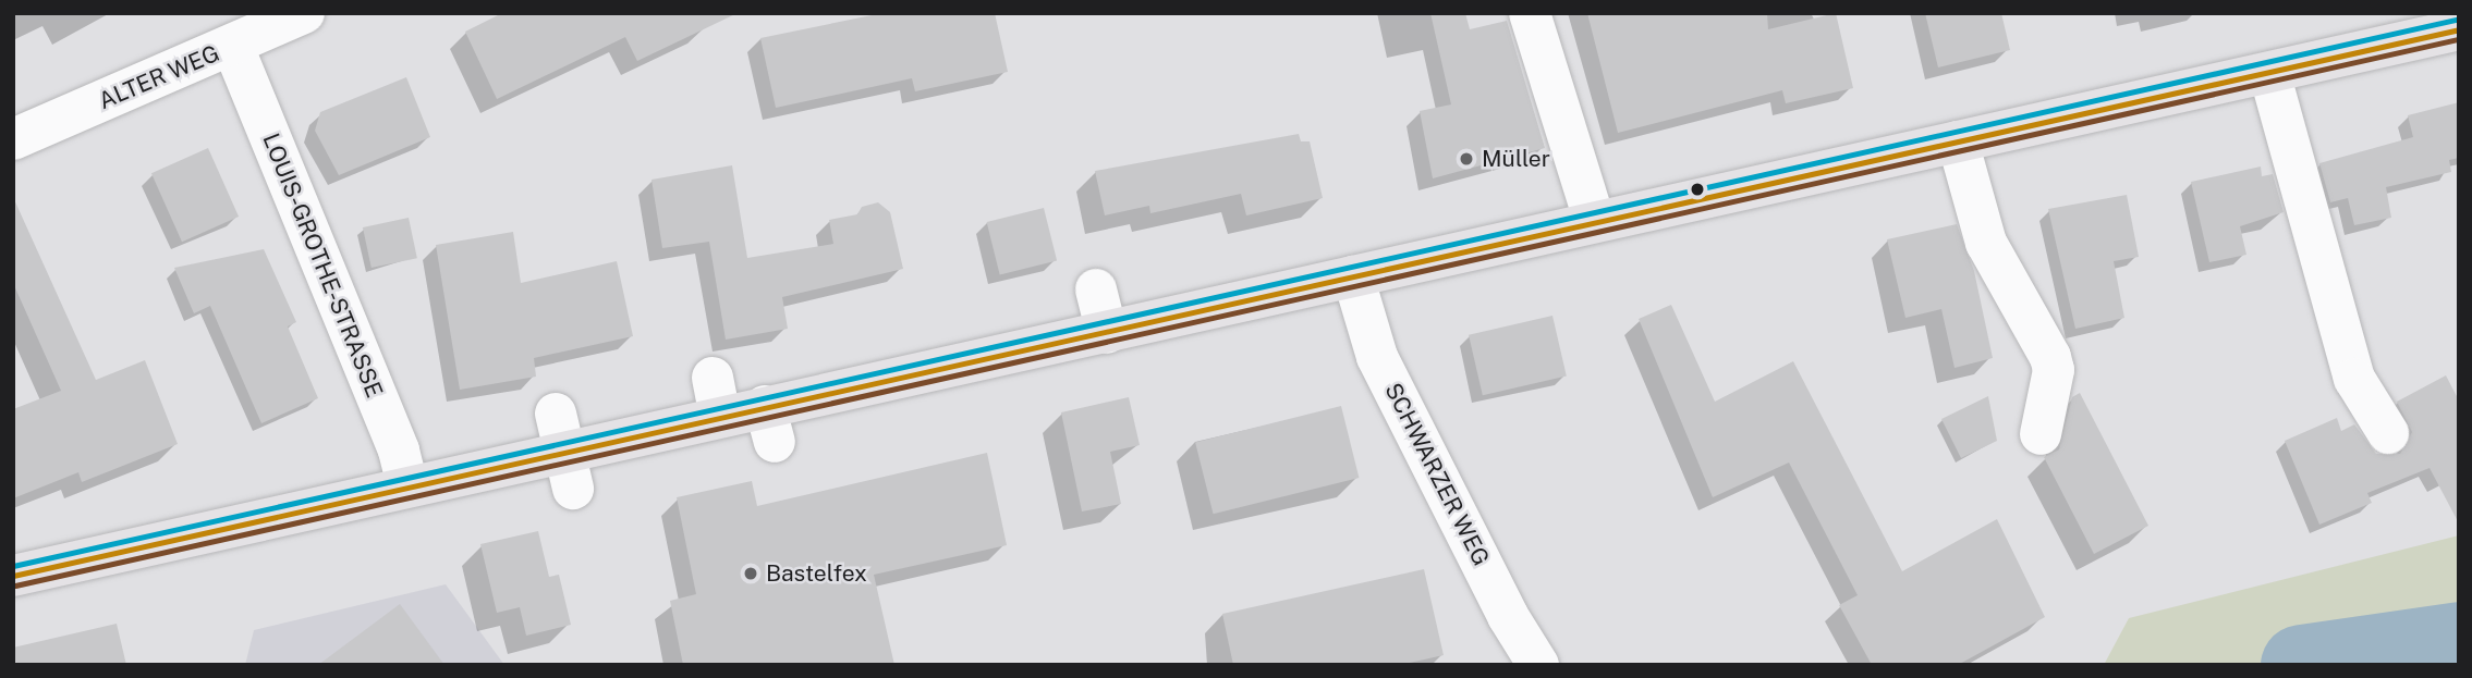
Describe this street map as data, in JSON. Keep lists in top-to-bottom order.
{
  "streets": {
    "street": ["ALTER WEG", "LOUIS-GROTHE-STRASSE", "SCHWARZER WEG"]
  },
  "crossings": [
    ["ALTER WEG", "LOUIS-GROTHE-STRASSE"]
  ],
  "places": ["Müller", "Bastelfex"]
}
